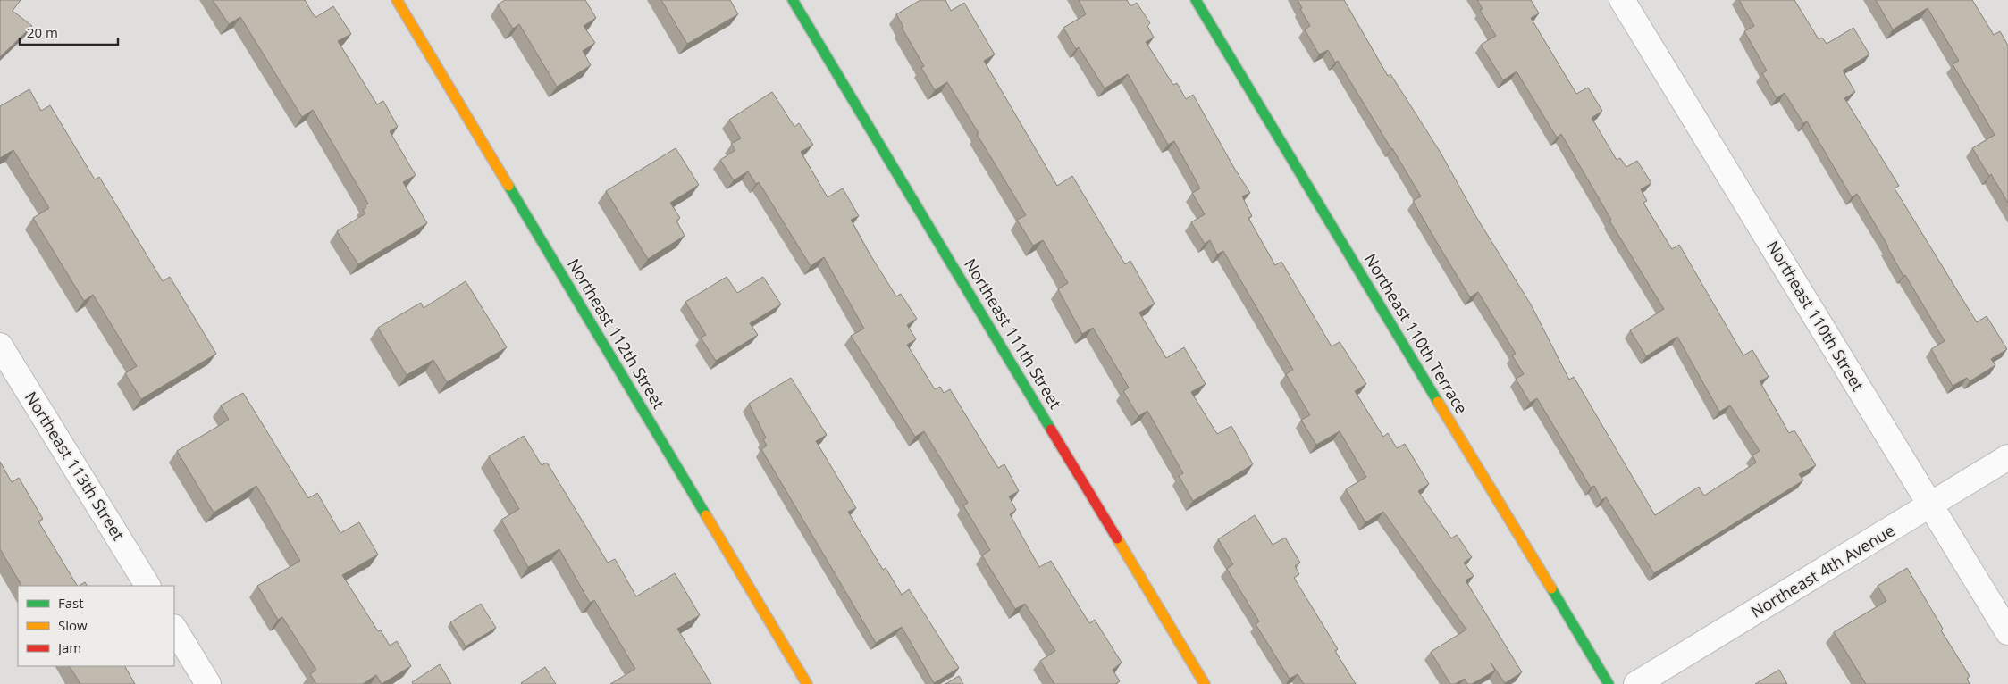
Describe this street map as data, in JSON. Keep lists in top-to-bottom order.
{
  "streets": {
    "street": [
      "Northeast 110th Street",
      "Northeast 112th Street",
      "Northeast 111th Street",
      "Northeast 110th Terrace",
      "Northeast 113th Street",
      "Northeast 4th Avenue"
    ]
  },
  "crossings": [
    ["Northeast 110th Street", "Northeast 4th Avenue"]
  ],
  "legend": ["Fast", "Slow", "Jam"],
  "scale_bar": "20 m"
}
